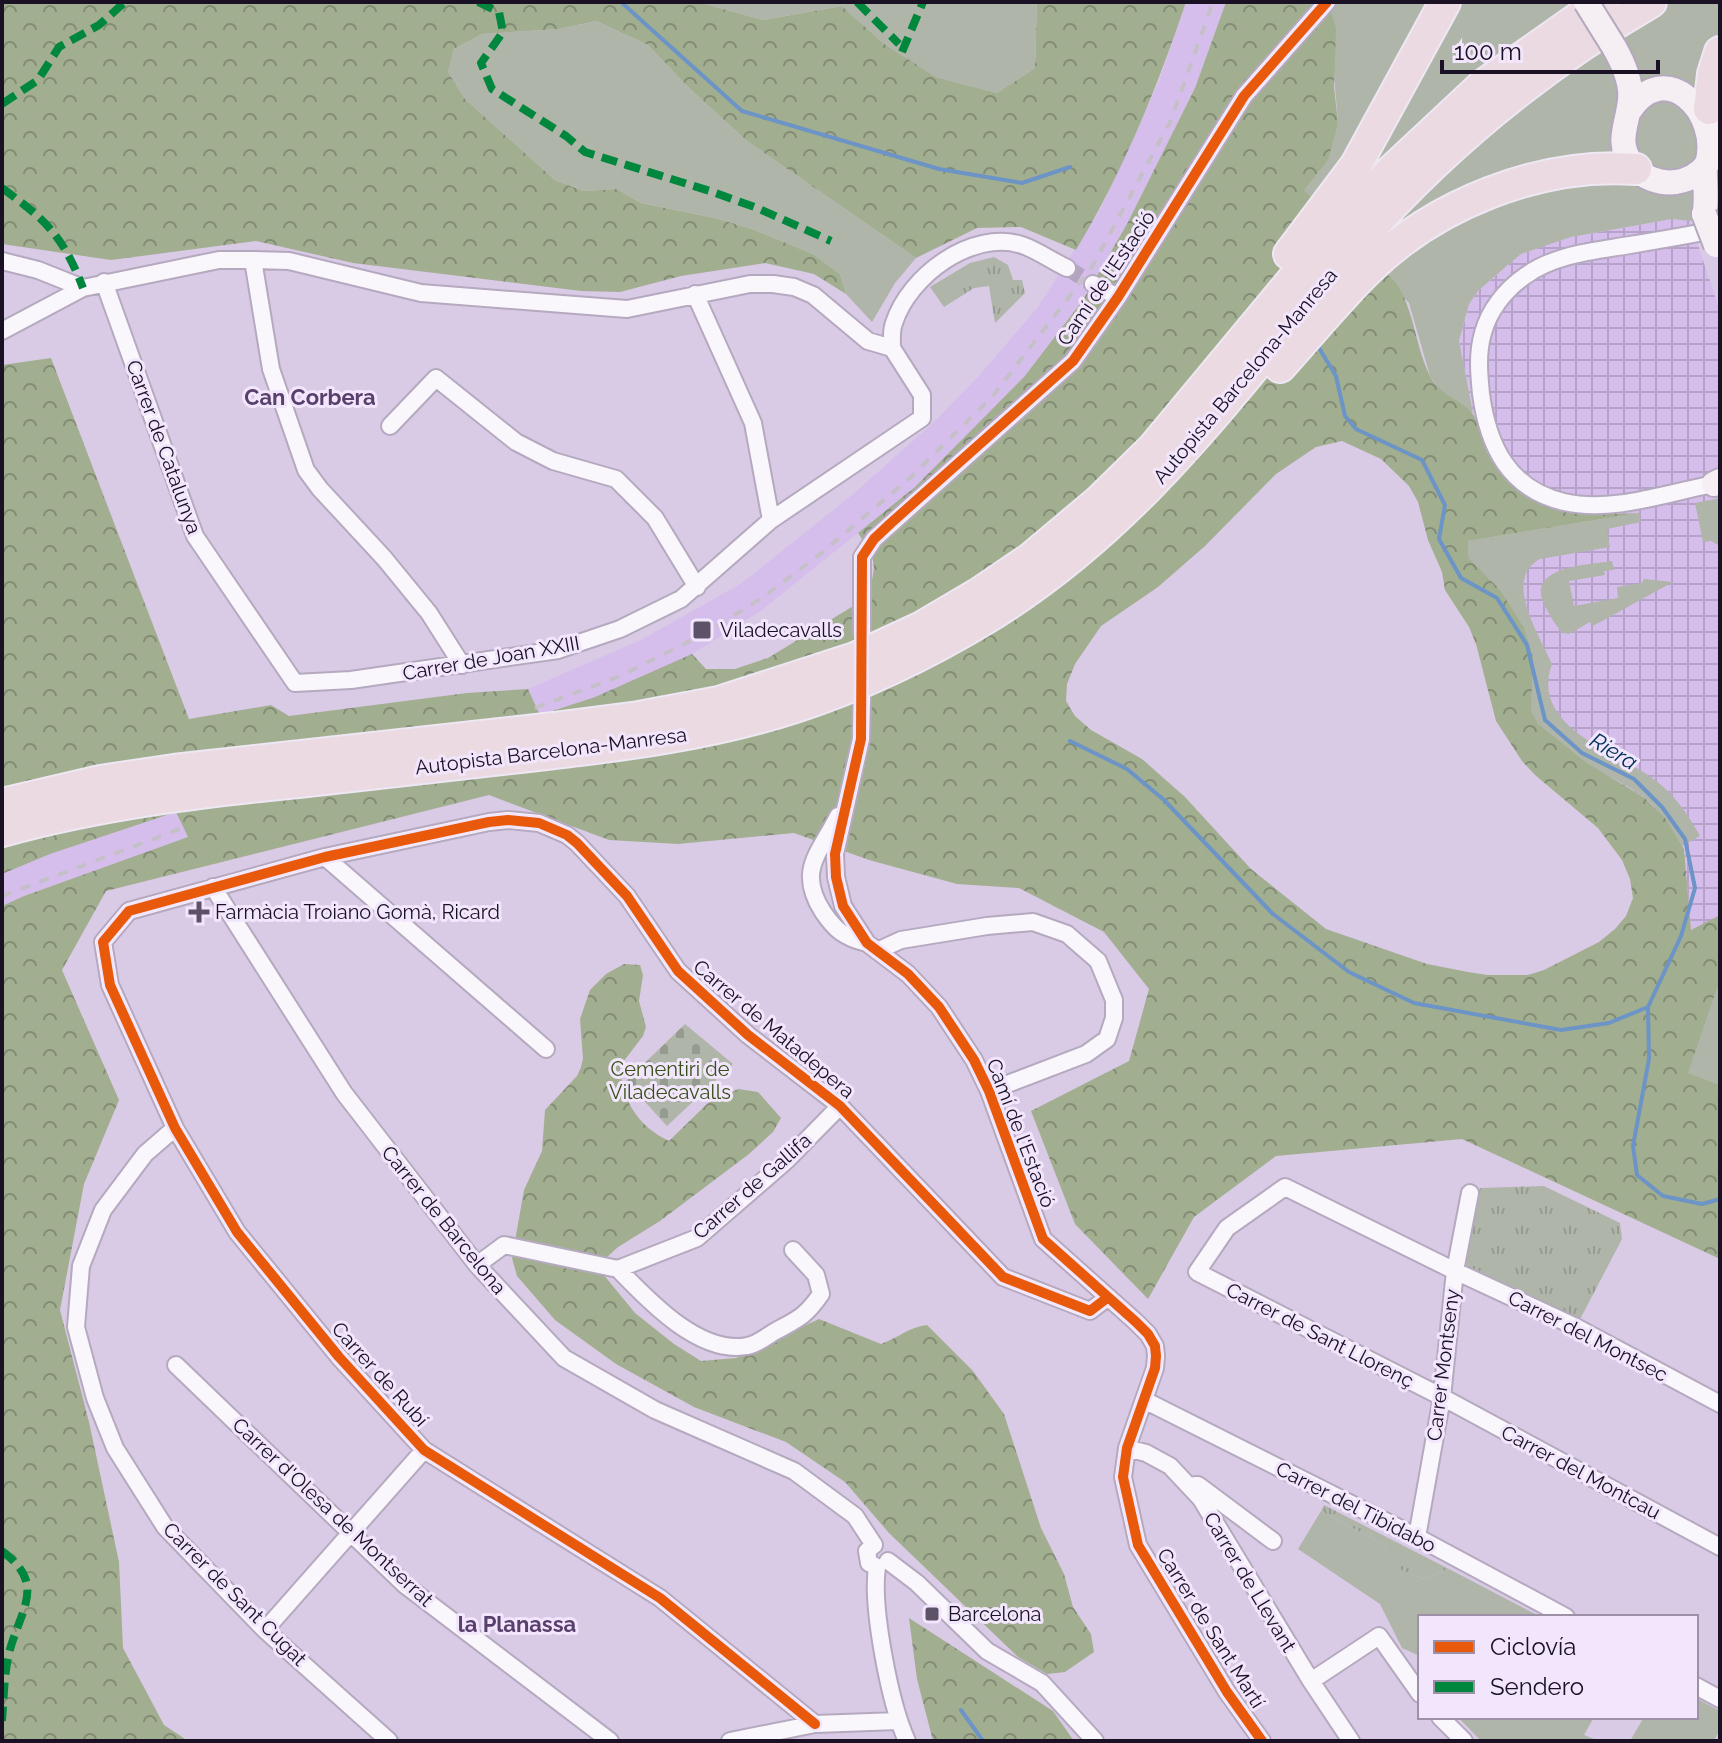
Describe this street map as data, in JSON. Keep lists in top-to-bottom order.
{
  "streets": {
    "highway": ["Autopista Barcelona-Manresa"],
    "street": [
      "Camí de l'Estació",
      "Carrer de Catalunya",
      "Carrer de Joan XXIII",
      "Carrer de Matadepera",
      "Carrer de Gallifa",
      "Carrer de Barcelona",
      "Carrer de Sant Llorenç",
      "Carrer del Montsec",
      "Carrer Montseny",
      "Carrer de Rubí",
      "Carrer del Montcau",
      "Carrer del Tibidabo",
      "Carrer d'Olesa de Montserrat",
      "Carrer de Llevant",
      "Carrer de Sant Cugat",
      "Carrer de Sant Martí"
    ]
  },
  "crossings": [
    ["Camí de l'Estació", "Carrer de Matadepera"],
    ["Camí de l'Estació", "Carrer de Sant Martí"],
    ["Carrer de Catalunya", "Carrer de Joan XXIII"],
    ["Carrer de Matadepera", "Carrer de Gallifa"],
    ["Carrer de Matadepera", "Carrer de Barcelona"],
    ["Carrer de Matadepera", "Carrer de Rubí"],
    ["Carrer de Sant Llorenç", "Carrer del Montsec"],
    ["Carrer de Sant Llorenç", "Carrer Montseny"],
    ["Carrer de Sant Llorenç", "Carrer del Montcau"],
    ["Carrer del Montsec", "Carrer Montseny"],
    ["Carrer Montseny", "Carrer del Montcau"],
    ["Carrer Montseny", "Carrer del Tibidabo"],
    ["Carrer de Rubí", "Carrer de Sant Cugat"],
    ["Carrer del Tibidabo", "Carrer de Sant Martí"],
    ["Carrer de Llevant", "Carrer de Sant Martí"]
  ],
  "districts": ["Can Corbera", "la Planassa"],
  "water": ["Riera"],
  "parks": ["Cementiri de Viladecavalls"],
  "places": {
    "transit": ["Viladecavalls", "Barcelona"],
    "health": ["Farmàcia Troiano Gomà, Ricard"]
  },
  "legend": ["Ciclovía", "Sendero"],
  "scale_bar": "100 m"
}
